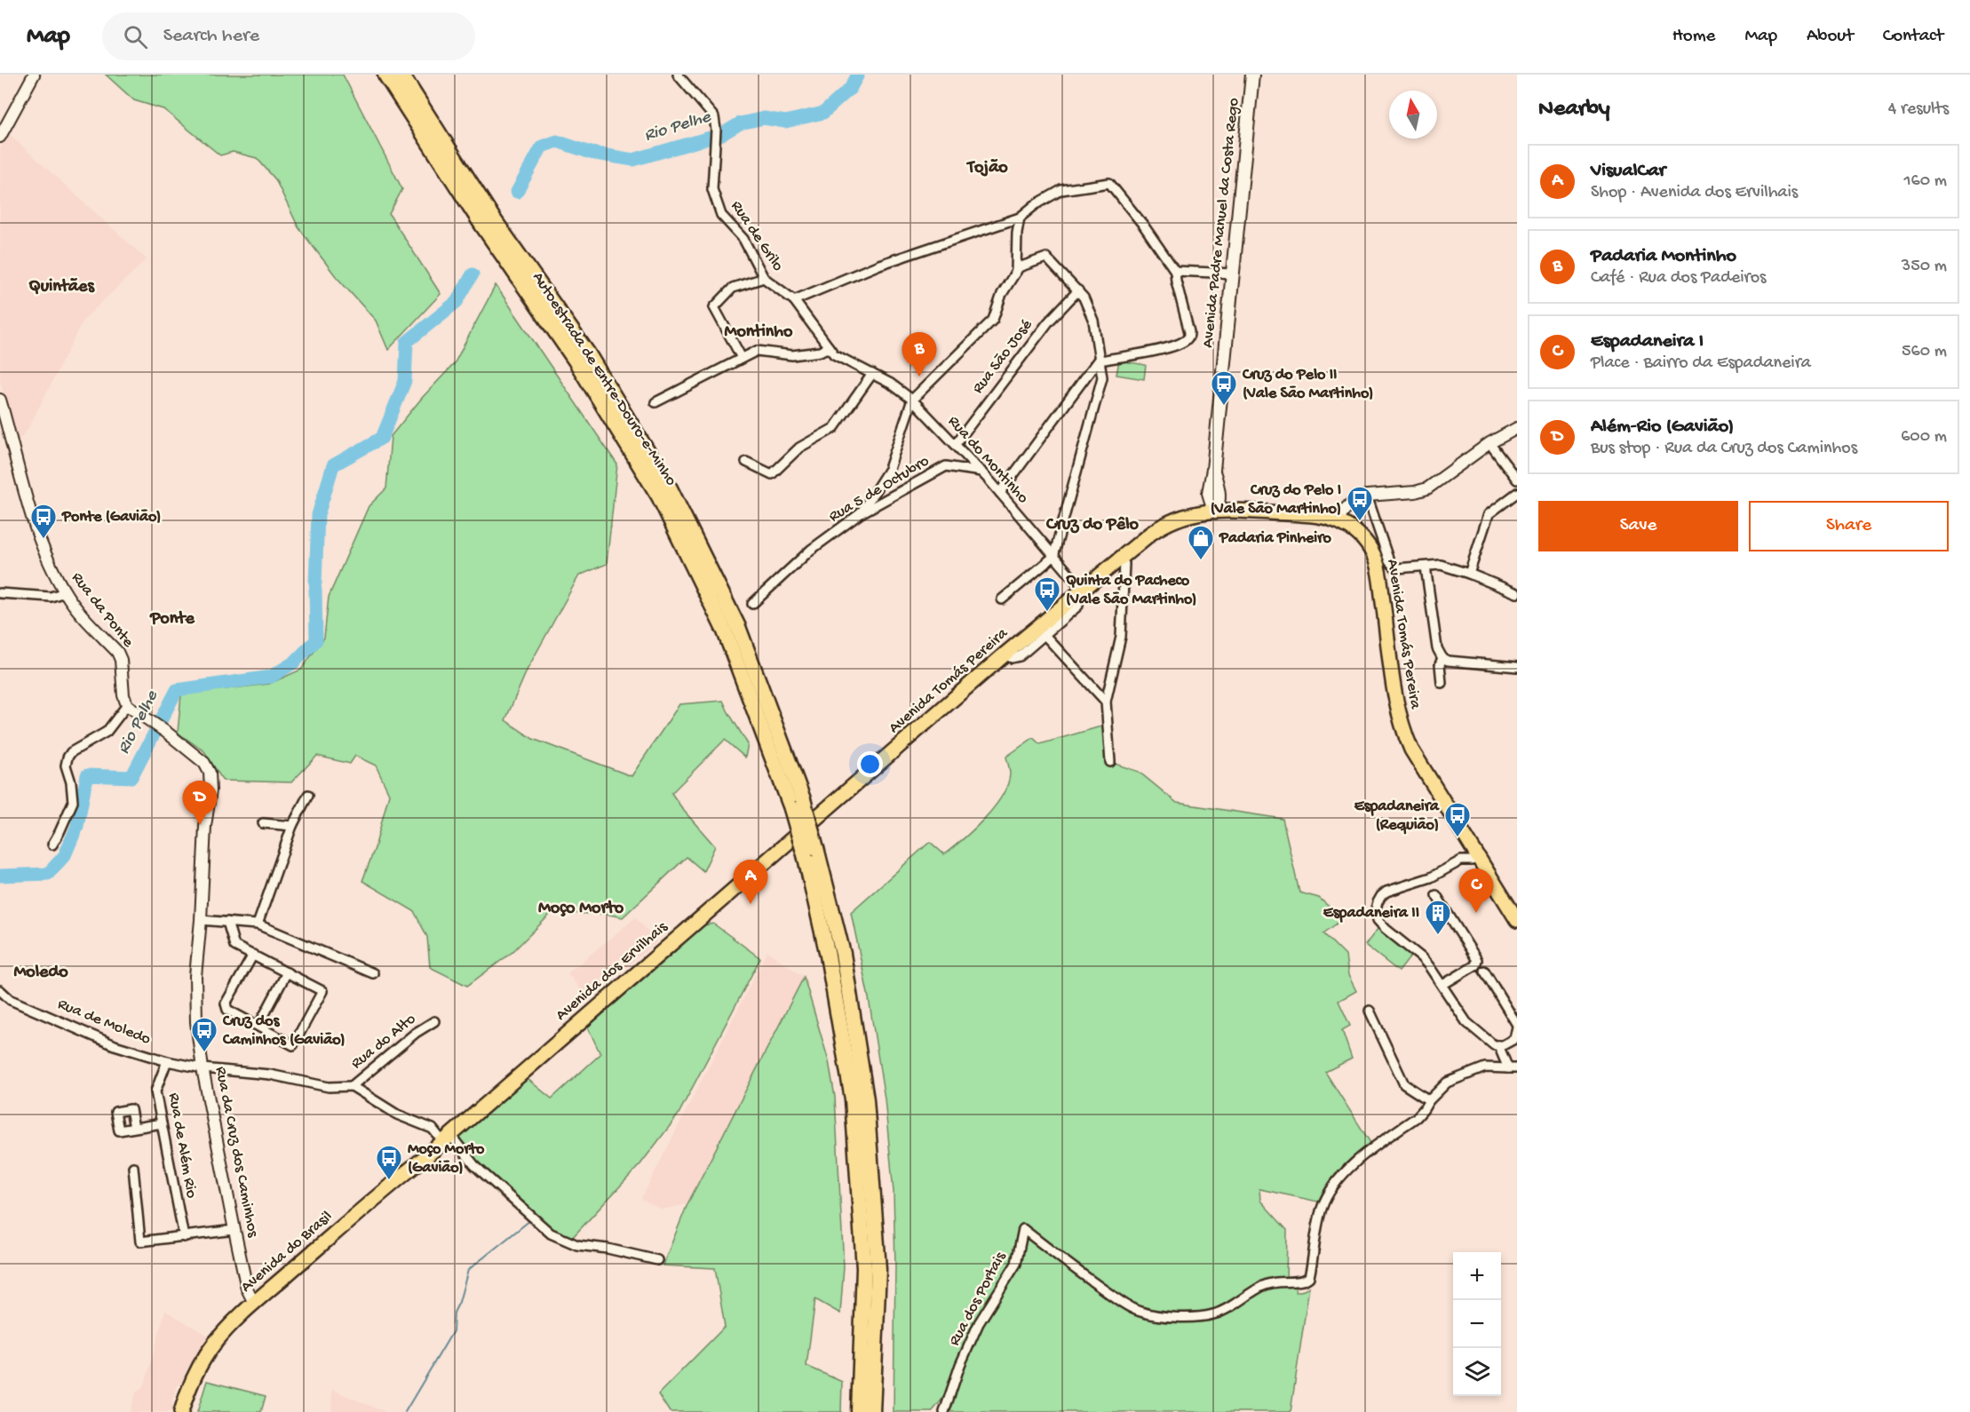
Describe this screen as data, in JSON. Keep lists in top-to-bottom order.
{
  "streets": {
    "highway": ["Autoestrada de Entre-Douro-e-Minho"],
    "main road": [
      "Avenida Padre Manuel da Costa Rego",
      "Avenida Tomás Pereira",
      "Avenida dos Ervilhais",
      "Avenida do Brasil"
    ],
    "street": [
      "Rua de Grilo",
      "Rua São José",
      "Rua do Montinho",
      "Rua 5 de Octubro",
      "Rua da Ponte",
      "Rua de Moledo",
      "Rua do Alto",
      "Rua de Além Rio",
      "Rua da Cruz dos Caminhos",
      "Rua dos Portais"
    ]
  },
  "crossings": [
    ["Avenida Padre Manuel da Costa Rego", "Avenida Tomás Pereira"],
    ["Rua de Grilo", "Rua do Montinho"],
    ["Rua São José", "Rua do Montinho"],
    ["Rua do Montinho", "Rua 5 de Octubro"],
    ["Rua do Montinho", "Avenida Tomás Pereira"],
    ["Rua da Ponte", "Rua da Cruz dos Caminhos"],
    ["Avenida Tomás Pereira", "Avenida dos Ervilhais"],
    ["Avenida dos Ervilhais", "Avenida do Brasil"],
    ["Rua de Moledo", "Rua do Alto"],
    ["Rua de Moledo", "Rua de Além Rio"],
    ["Rua de Moledo", "Rua da Cruz dos Caminhos"],
    ["Rua da Cruz dos Caminhos", "Avenida do Brasil"]
  ],
  "districts": [
    "Tojão",
    "Quintães",
    "Montinho",
    "Cruz do Pêlo",
    "Ponte",
    "Moço Morto",
    "Moledo"
  ],
  "water": ["Rio Pelhe"],
  "places": {
    "bus stop": [
      "Cruz do Pelo II (Vale São Martinho)",
      "Cruz do Pelo I (Vale São Martinho)",
      "Ponte (Gavião)",
      "Quinta do Pacheco (Vale São Martinho)",
      "Espadaneira (Requião)",
      "Cruz dos Caminhos (Gavião)",
      "Moço Morto (Gavião)"
    ],
    "shop": ["Padaria Pinheiro"],
    "building": ["Espadaneira II"]
  },
  "north": "top",
  "page": {
    "header": "Map",
    "search": "Search here",
    "nav": [
      "Home",
      "Map",
      "About",
      "Contact"
    ],
    "heading": ["Nearby", "4 results"],
    "list": [
      {
        "mark": "A",
        "name": "VisualCar",
        "note": "Shop · Avenida dos Ervilhais",
        "value": "160 m"
      },
      {
        "mark": "B",
        "name": "Padaria Montinho",
        "note": "Café · Rua dos Padeiros",
        "value": "350 m"
      },
      {
        "mark": "C",
        "name": "Espadaneira I",
        "note": "Place · Bairro da Espadaneira",
        "value": "560 m"
      },
      {
        "mark": "D",
        "name": "Além-Rio (Gavião)",
        "note": "Bus stop · Rua da Cruz dos Caminhos",
        "value": "600 m"
      }
    ],
    "pins": [
      "B",
      "D",
      "A",
      "C"
    ],
    "buttons": ["Save", "Share"],
    "map_buttons": ["+", "−"]
  }
}
